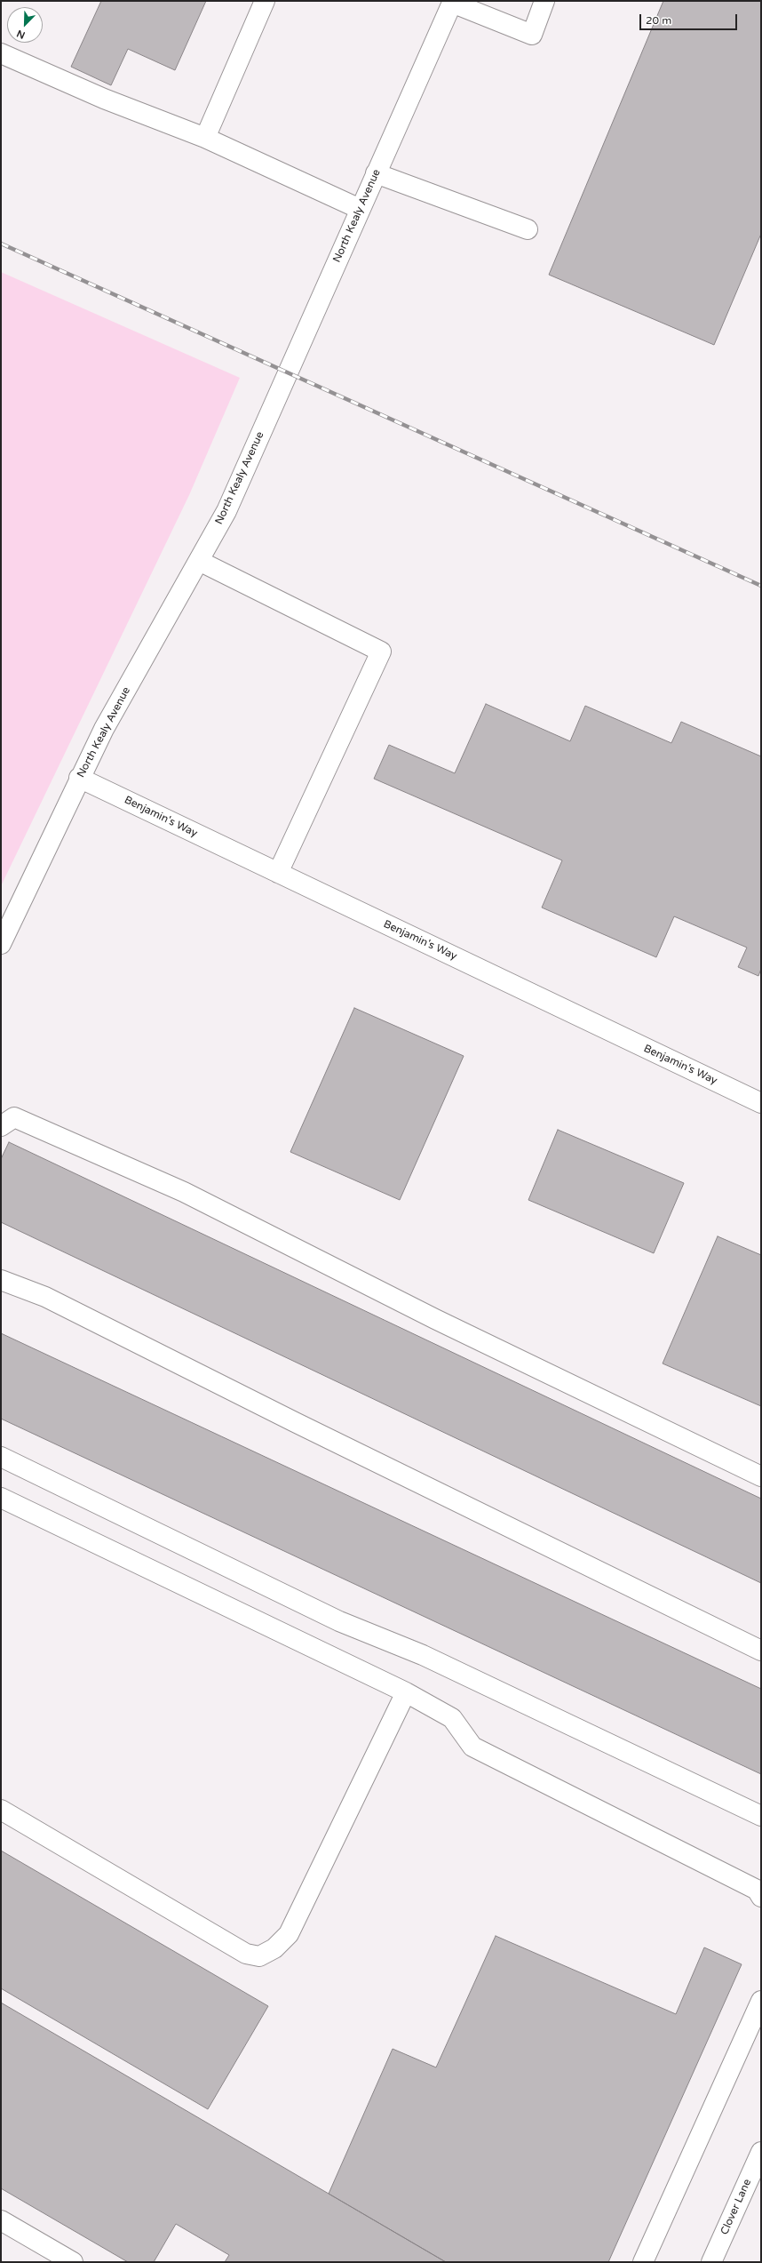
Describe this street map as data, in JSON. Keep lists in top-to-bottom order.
{
  "streets": {
    "street": ["North Kealy Avenue", "Benjamin's Way", "Clover Lane"]
  },
  "crossings": [
    ["North Kealy Avenue", "Benjamin's Way"]
  ],
  "scale_bar": "20 m",
  "north": "bottom left"
}
